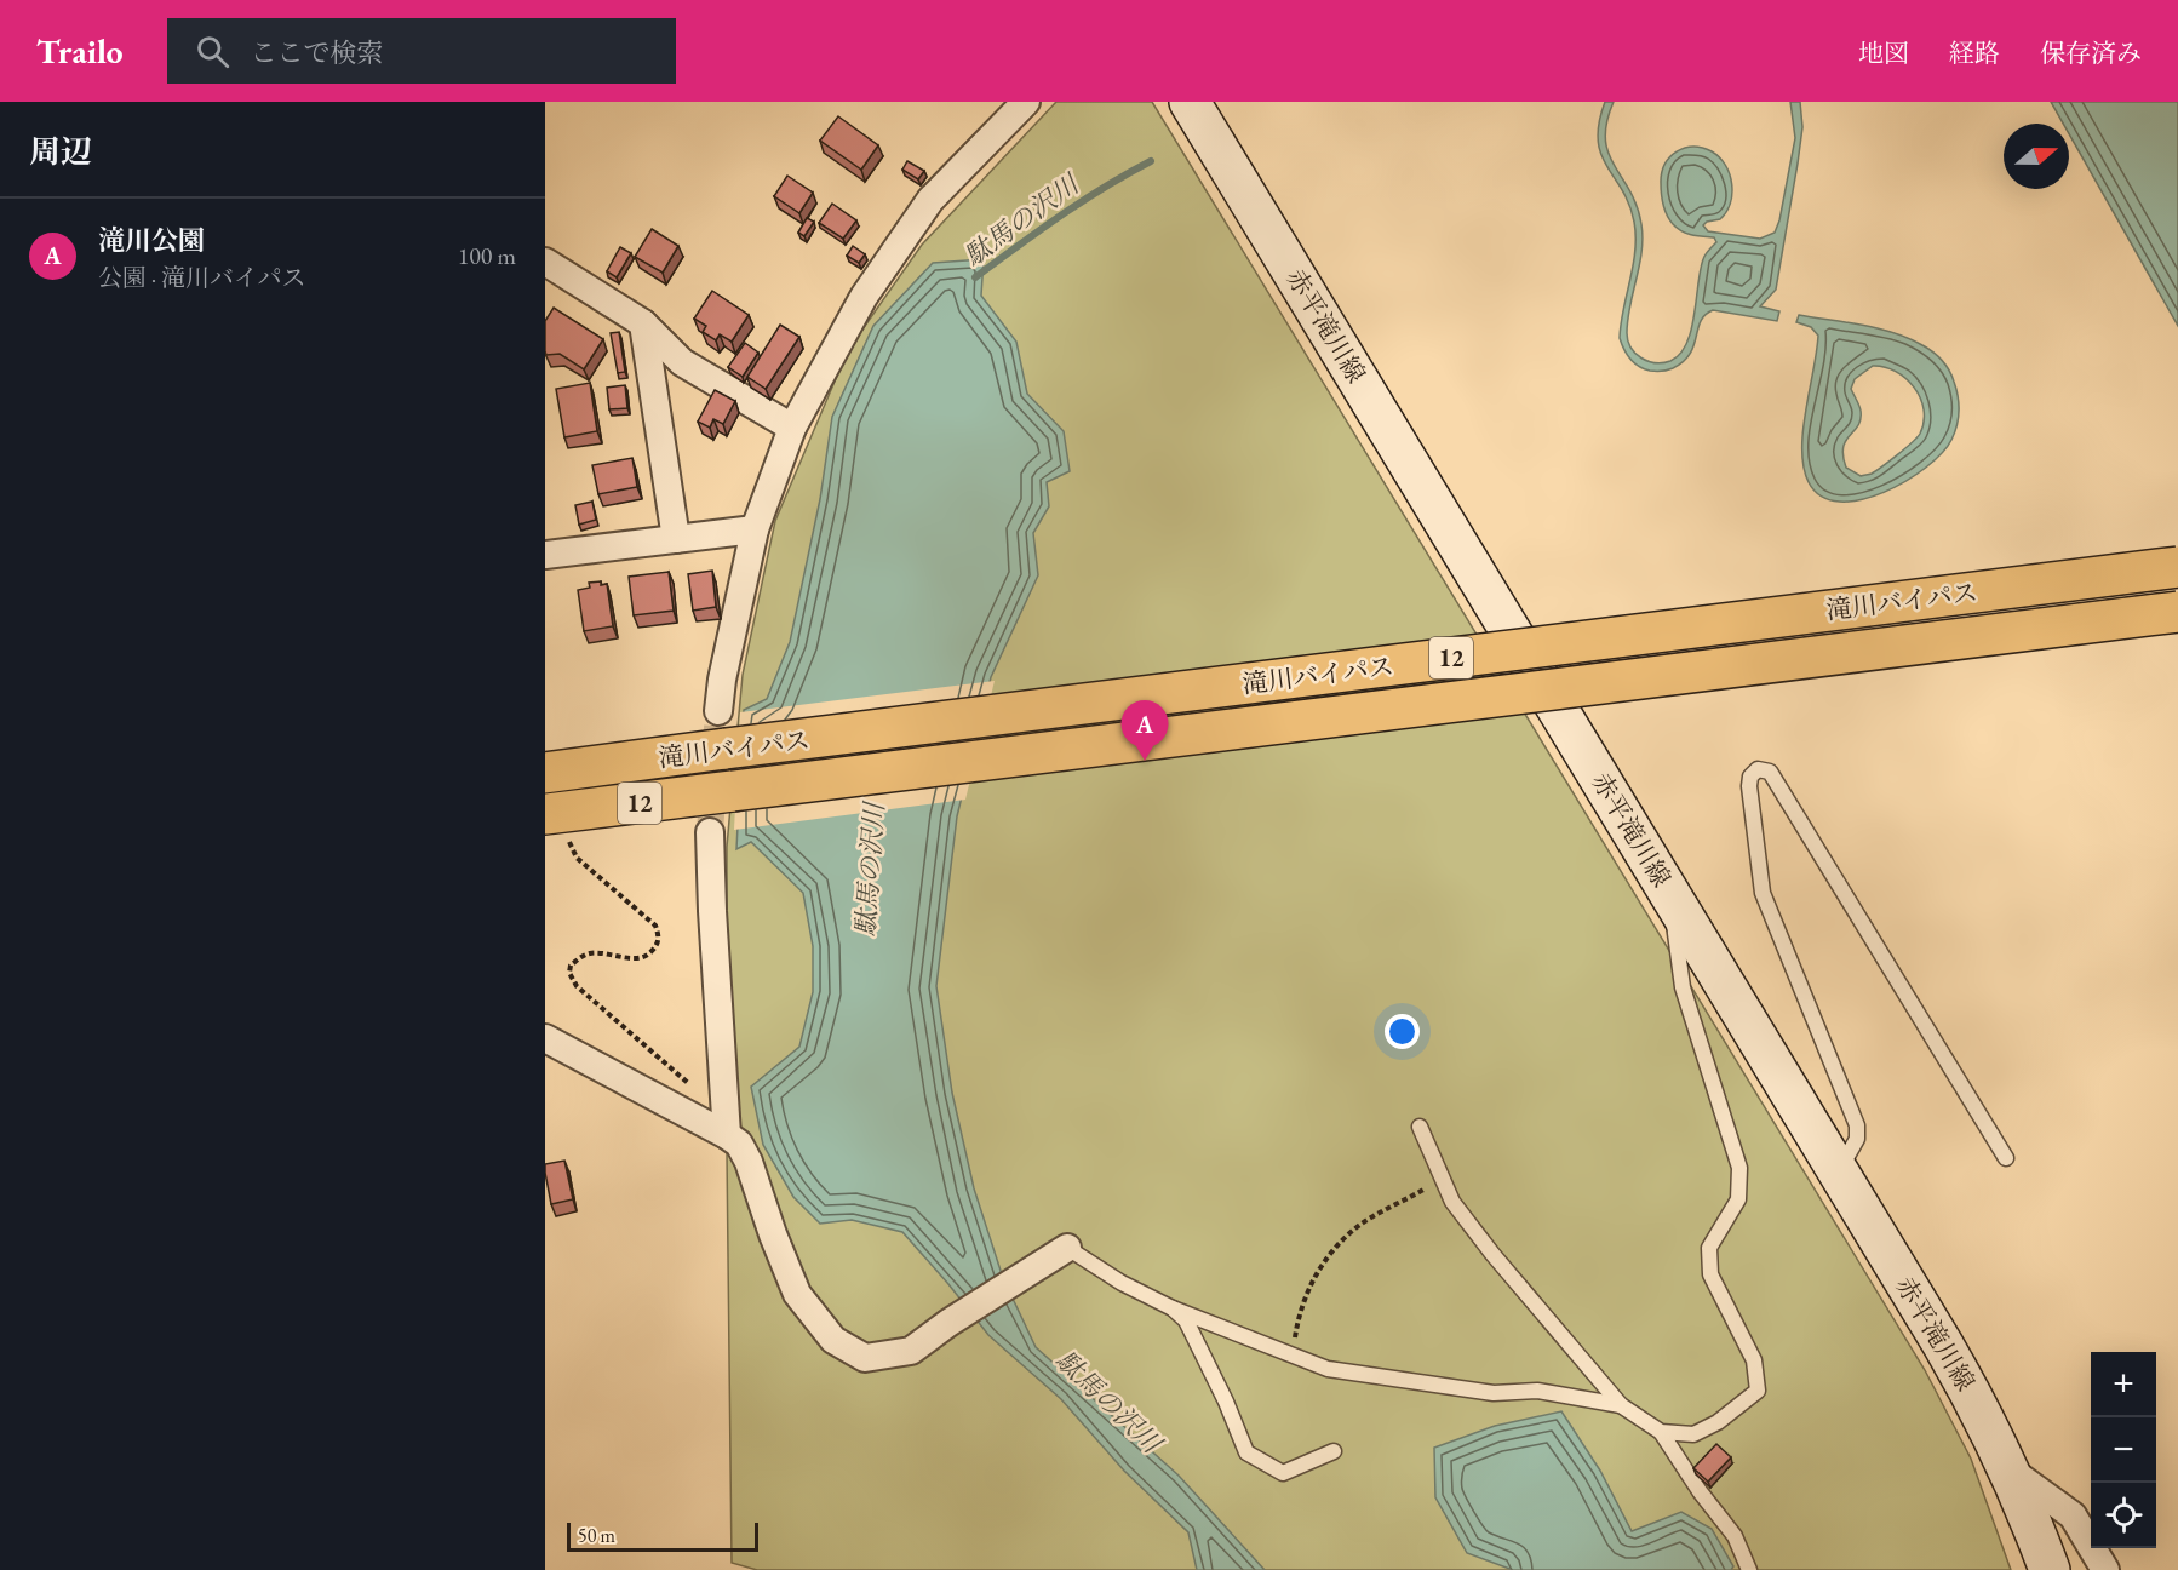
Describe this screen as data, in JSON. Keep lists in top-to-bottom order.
{
  "streets": {
    "highway": ["滝川バイパス", "12"],
    "main road": ["赤平滝川線"]
  },
  "water": ["駄馬の沢川"],
  "scale_bar": "50 m",
  "north": "right",
  "page": {
    "header": "Trailo",
    "search": "ここで検索",
    "nav": ["地図", "経路", "保存済み"],
    "heading": "周辺",
    "list": [
      {
        "mark": "A",
        "name": "滝川公園",
        "note": "公園 · 滝川バイパス",
        "value": "100 m"
      }
    ],
    "pins": "A",
    "map_buttons": ["+", "−"],
    "scale": "50 m"
  }
}
